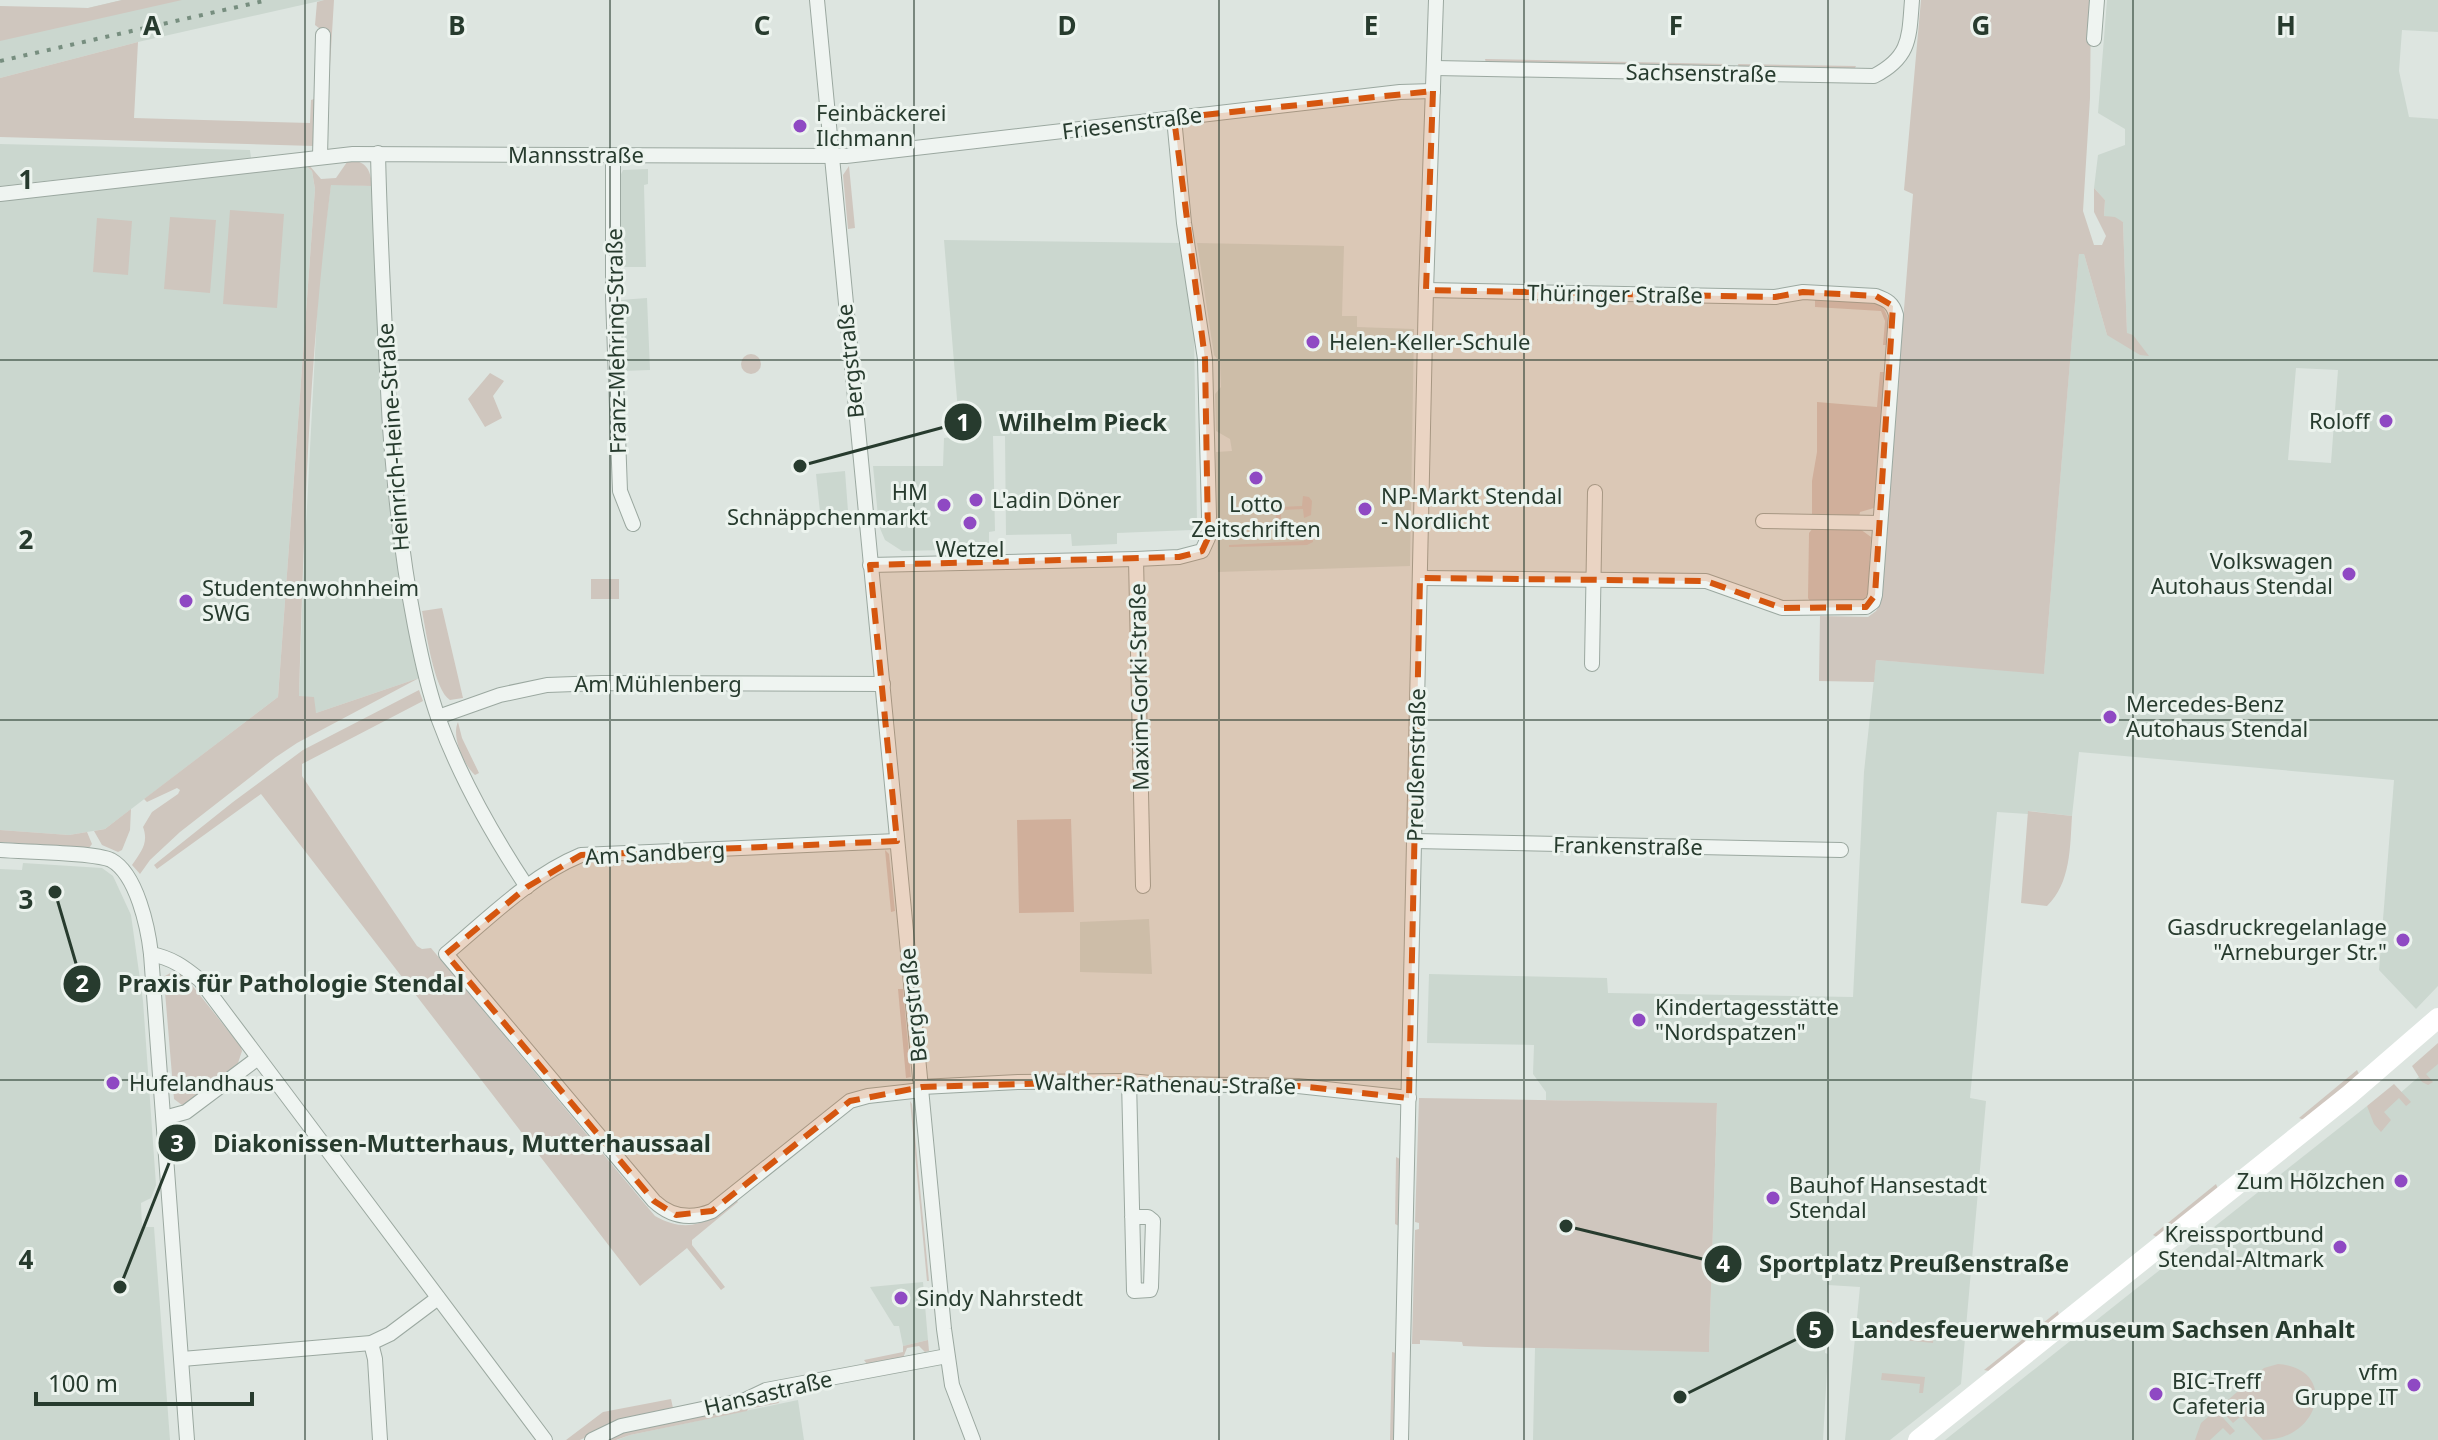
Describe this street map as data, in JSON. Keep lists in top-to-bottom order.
{
  "streets": {
    "street": [
      "Sachsenstraße",
      "Friesenstraße",
      "Mannsstraße",
      "Thüringer Straße",
      "Franz-Mehring-Straße",
      "Bergstraße",
      "Heinrich-Heine-Straße",
      "Am Mühlenberg",
      "Maxim-Gorki-Straße",
      "Preußenstraße",
      "Frankenstraße",
      "Am Sandberg",
      "Walther-Rathenau-Straße",
      "Hansastraße"
    ]
  },
  "crossings": [
    ["Sachsenstraße", "Preußenstraße"],
    ["Friesenstraße", "Mannsstraße"],
    ["Friesenstraße", "Bergstraße"],
    ["Friesenstraße", "Maxim-Gorki-Straße"],
    ["Friesenstraße", "Preußenstraße"],
    ["Mannsstraße", "Franz-Mehring-Straße"],
    ["Mannsstraße", "Bergstraße"],
    ["Mannsstraße", "Heinrich-Heine-Straße"],
    ["Thüringer Straße", "Preußenstraße"],
    ["Bergstraße", "Am Mühlenberg"],
    ["Bergstraße", "Am Sandberg"],
    ["Bergstraße", "Walther-Rathenau-Straße"],
    ["Bergstraße", "Hansastraße"],
    ["Heinrich-Heine-Straße", "Am Mühlenberg"],
    ["Heinrich-Heine-Straße", "Am Sandberg"],
    ["Preußenstraße", "Frankenstraße"],
    ["Preußenstraße", "Walther-Rathenau-Straße"],
    ["Am Sandberg", "Walther-Rathenau-Straße"]
  ],
  "places": [
    "Feinbäckerei Ilchmann",
    "Helen-Keller-Schule",
    "Roloff",
    "Wilhelm Pieck",
    "Lotto Zeitschriften",
    "L'adin Döner",
    "HM Schnäppchenmarkt",
    "NP-Markt Stendal - Nordlicht",
    "Wetzel",
    "Volkswagen Autohaus Stendal",
    "Studentenwohnheim SWG",
    "Mercedes-Benz Autohaus Stendal",
    "Praxis für Pathologie Stendal",
    "Gasdruckregelanlage \"Arneburger Str.\"",
    "Kindertagesstätte \"Nordspatzen\"",
    "Hufelandhaus",
    "Zum Hõlzchen",
    "Bauhof Hansestadt Stendal",
    "Sportplatz Preußenstraße",
    "Kreissportbund Stendal-Altmark",
    "Diakonissen-Mutterhaus, Mutterhaussaal",
    "Sindy Nahrstedt",
    "vfm Gruppe IT",
    "BIC-Treff Cafeteria",
    "Landesfeuerwehrmuseum Sachsen Anhalt"
  ],
  "scale_bar": "100 m",
  "grid": {
    "columns": [
      "A",
      "B",
      "C",
      "D",
      "E",
      "F",
      "G",
      "H"
    ],
    "rows": [
      "1",
      "2",
      "3",
      "4"
    ]
  }
}
